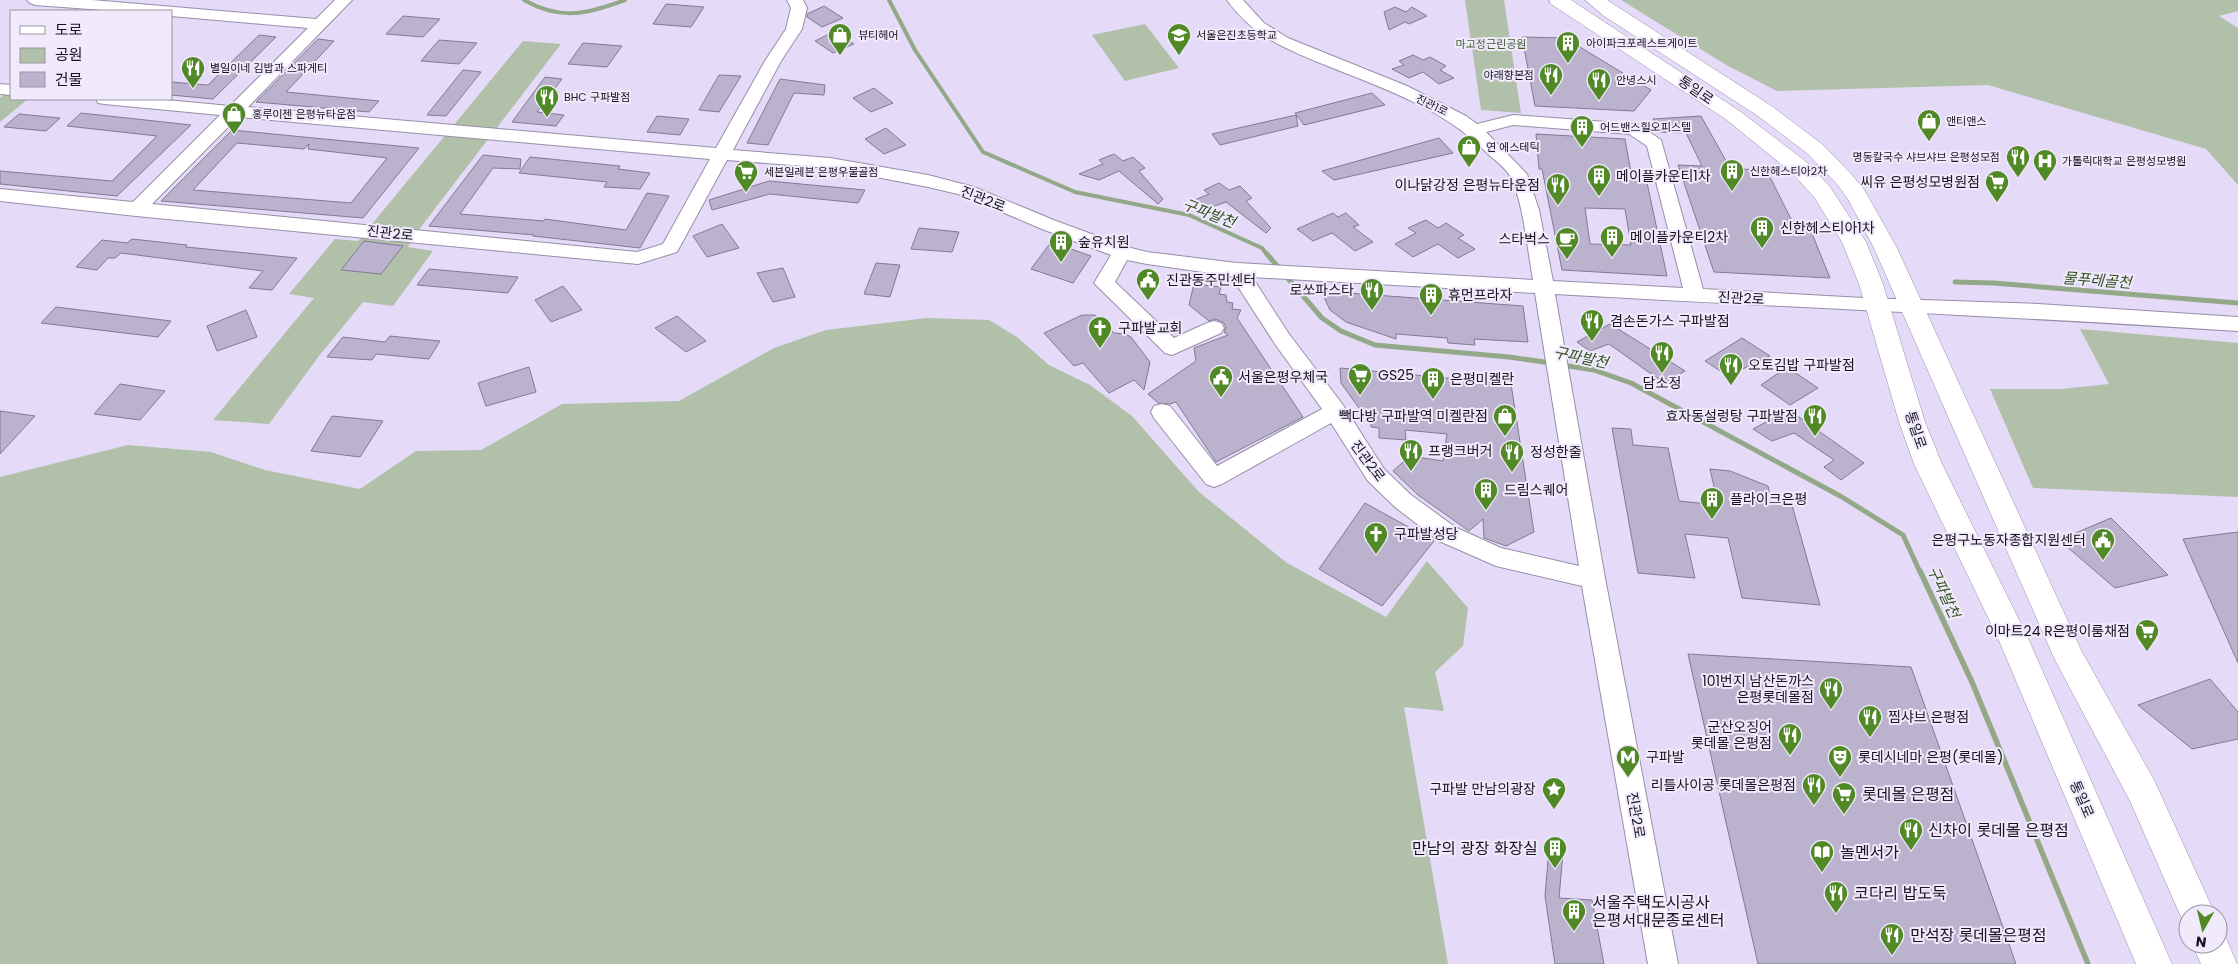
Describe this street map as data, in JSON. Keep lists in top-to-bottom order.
{
  "streets": {
    "main road": ["통일로"],
    "street": ["진관1로", "진관2로"]
  },
  "crossings": [
    ["통일로", "진관2로"],
    ["진관1로", "진관2로"]
  ],
  "water": ["구파발천", "물푸레골천"],
  "parks": ["마고정근린공원"],
  "places": {
    "shop": [
      "뷰티헤어",
      "홍루이젠 은평뉴타운점",
      "앤티앤스",
      "연 에스테틱",
      "빽다방 구파발역 미켈란점"
    ],
    "school or university": ["서울은진초등학교"],
    "building": [
      "아이파크포레스트게이트",
      "어드밴스힐오피스텔",
      "신한헤스티아2차",
      "메이플카운티1차",
      "신한헤스티아1차",
      "메이플카운티2차",
      "숲유치원",
      "휴먼프라자",
      "은평미켈란",
      "드림스퀘어",
      "플라이크은평",
      "만남의 광장 화장실",
      "서울주택도시공사 은평서대문종로센터"
    ],
    "restaurant": [
      "별일이네 김밥과 스파게티",
      "야래향본점",
      "안녕스시",
      "BHC 구파발점",
      "명동칼국수 샤브샤브 은평성모점",
      "이나닭강정 은평뉴타운점",
      "로쏘파스타",
      "겸손돈가스 구파발점",
      "담소정",
      "오토김밥 구파발점",
      "효자동설렁탕 구파발점",
      "프랭크버거",
      "정성한줄",
      "101번지 남산돈까스 은평롯데몰점",
      "찜샤브 은평점",
      "군산오징어 롯데몰 은평점",
      "리틀사이공 롯데몰은평점",
      "신차이 롯데몰 은평점",
      "코다리 밥도둑",
      "만석장 롯데몰은평점"
    ],
    "hospital": ["가톨릭대학교 은평성모병원"],
    "supermarket": [
      "세븐일레븐 은평우물골점",
      "씨유 은평성모병원점",
      "GS25",
      "이마트24 R은평이룸채점",
      "롯데몰 은평점"
    ],
    "cafe": ["스타벅스"],
    "public building": ["진관동주민센터", "서울은평우체국", "은평구노동자종합지원센터"],
    "church": ["구파발교회", "구파발성당"],
    "metro station": ["구파발"],
    "theatre": ["롯데시네마 은평(롯데몰)"],
    "place": ["구파발 만남의광장"],
    "library": ["놀멘서가"]
  },
  "legend": ["도로", "공원", "건물"],
  "north": "bottom"
}
